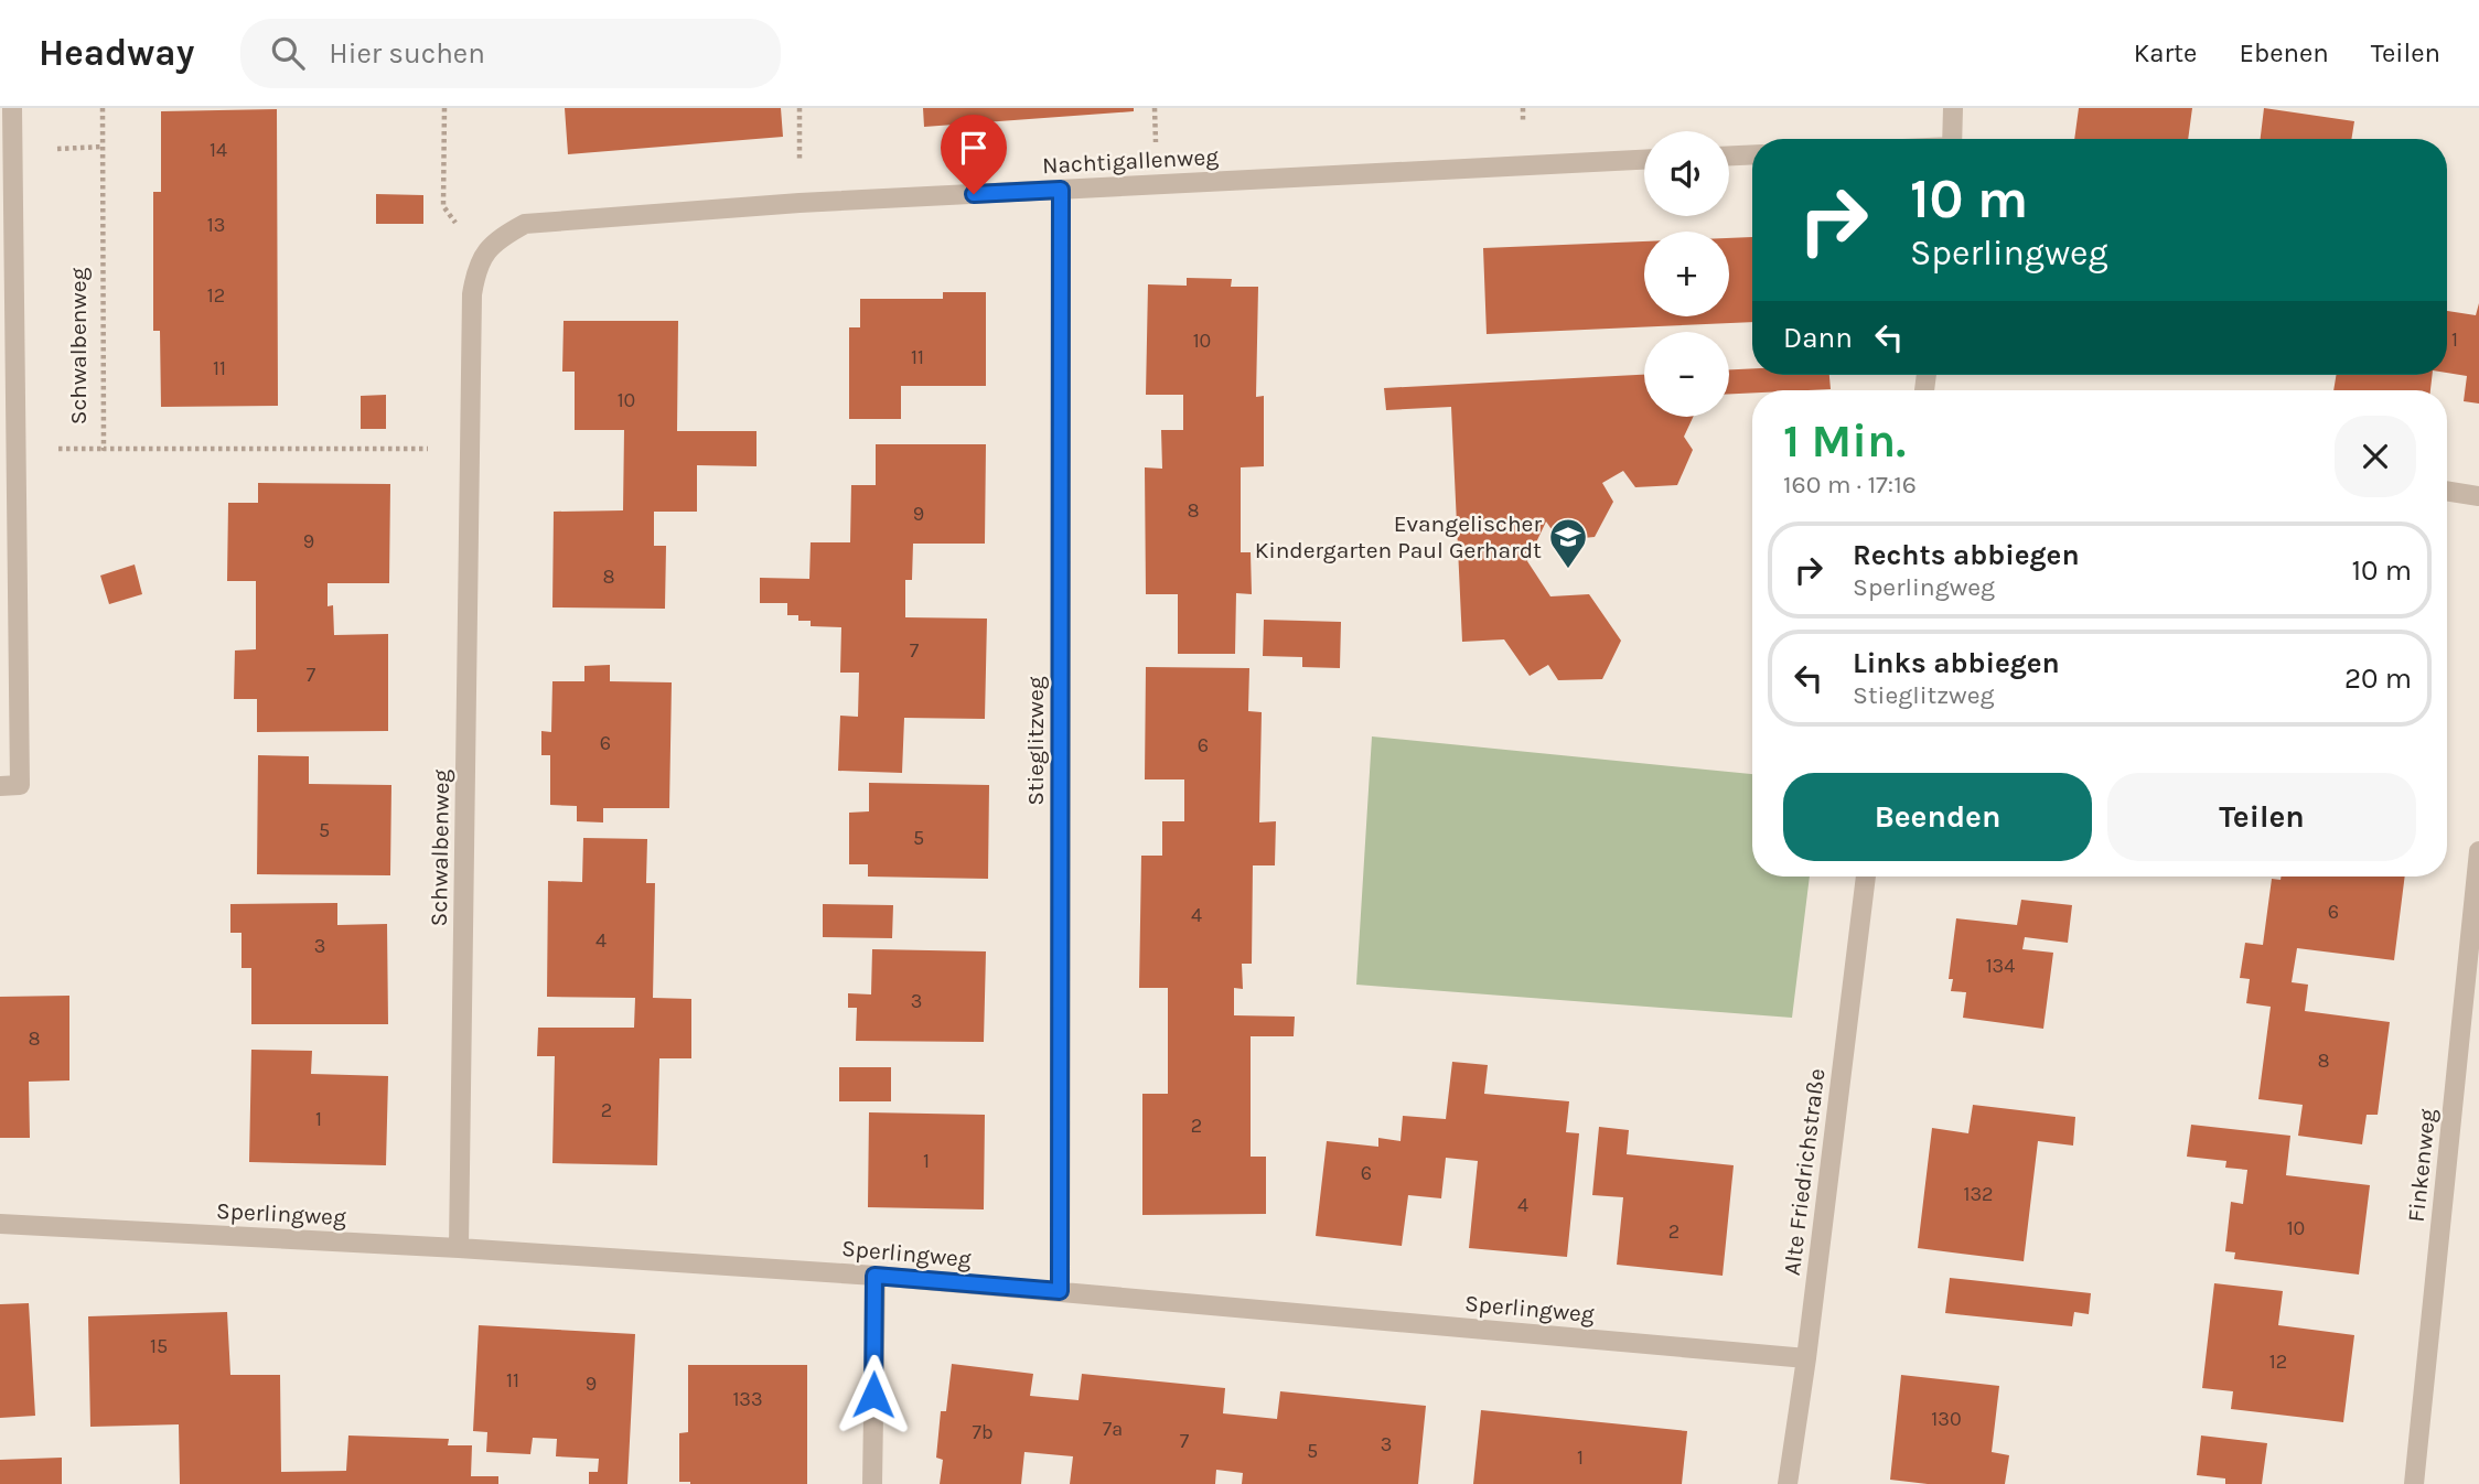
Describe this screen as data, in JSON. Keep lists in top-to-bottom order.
{
  "streets": {
    "street": [
      "Nachtigallenweg",
      "Schwalbenweg",
      "Stieglitzweg",
      "Finkenweg",
      "Alte Friedrichstraße",
      "Sperlingweg"
    ]
  },
  "crossings": [
    ["Nachtigallenweg", "Schwalbenweg"],
    ["Nachtigallenweg", "Stieglitzweg"],
    ["Schwalbenweg", "Sperlingweg"],
    ["Stieglitzweg", "Sperlingweg"],
    ["Alte Friedrichstraße", "Sperlingweg"]
  ],
  "places": {
    "school or university": ["Evangelischer Kindergarten Paul Gerhardt"]
  },
  "house_numbers": [
    "14",
    "13",
    "12",
    "1",
    "10",
    "11",
    "11",
    "10",
    "8",
    "9",
    "9",
    "8",
    "7",
    "7",
    "6",
    "6",
    "5",
    "5",
    "6",
    "4",
    "4",
    "3",
    "134",
    "3",
    "8",
    "8",
    "2",
    "1",
    "2",
    "1",
    "6",
    "132",
    "4",
    "10",
    "2",
    "15",
    "12",
    "11",
    "9",
    "133",
    "130",
    "7a",
    "7b",
    "7",
    "3",
    "5",
    "1"
  ],
  "page": {
    "header": "Headway",
    "search": "Hier suchen",
    "nav": ["Karte", "Ebenen", "Teilen"],
    "map_buttons": ["+", "−"],
    "turn": ["10 m", "Sperlingweg"],
    "then": "Dann",
    "heading": ["1 Min.", "160 m · 17:16"],
    "list": [
      {
        "name": "Rechts abbiegen",
        "note": "Sperlingweg",
        "value": "10 m"
      },
      {
        "name": "Links abbiegen",
        "note": "Stieglitzweg",
        "value": "20 m"
      }
    ],
    "buttons": ["Beenden", "Teilen"]
  }
}
